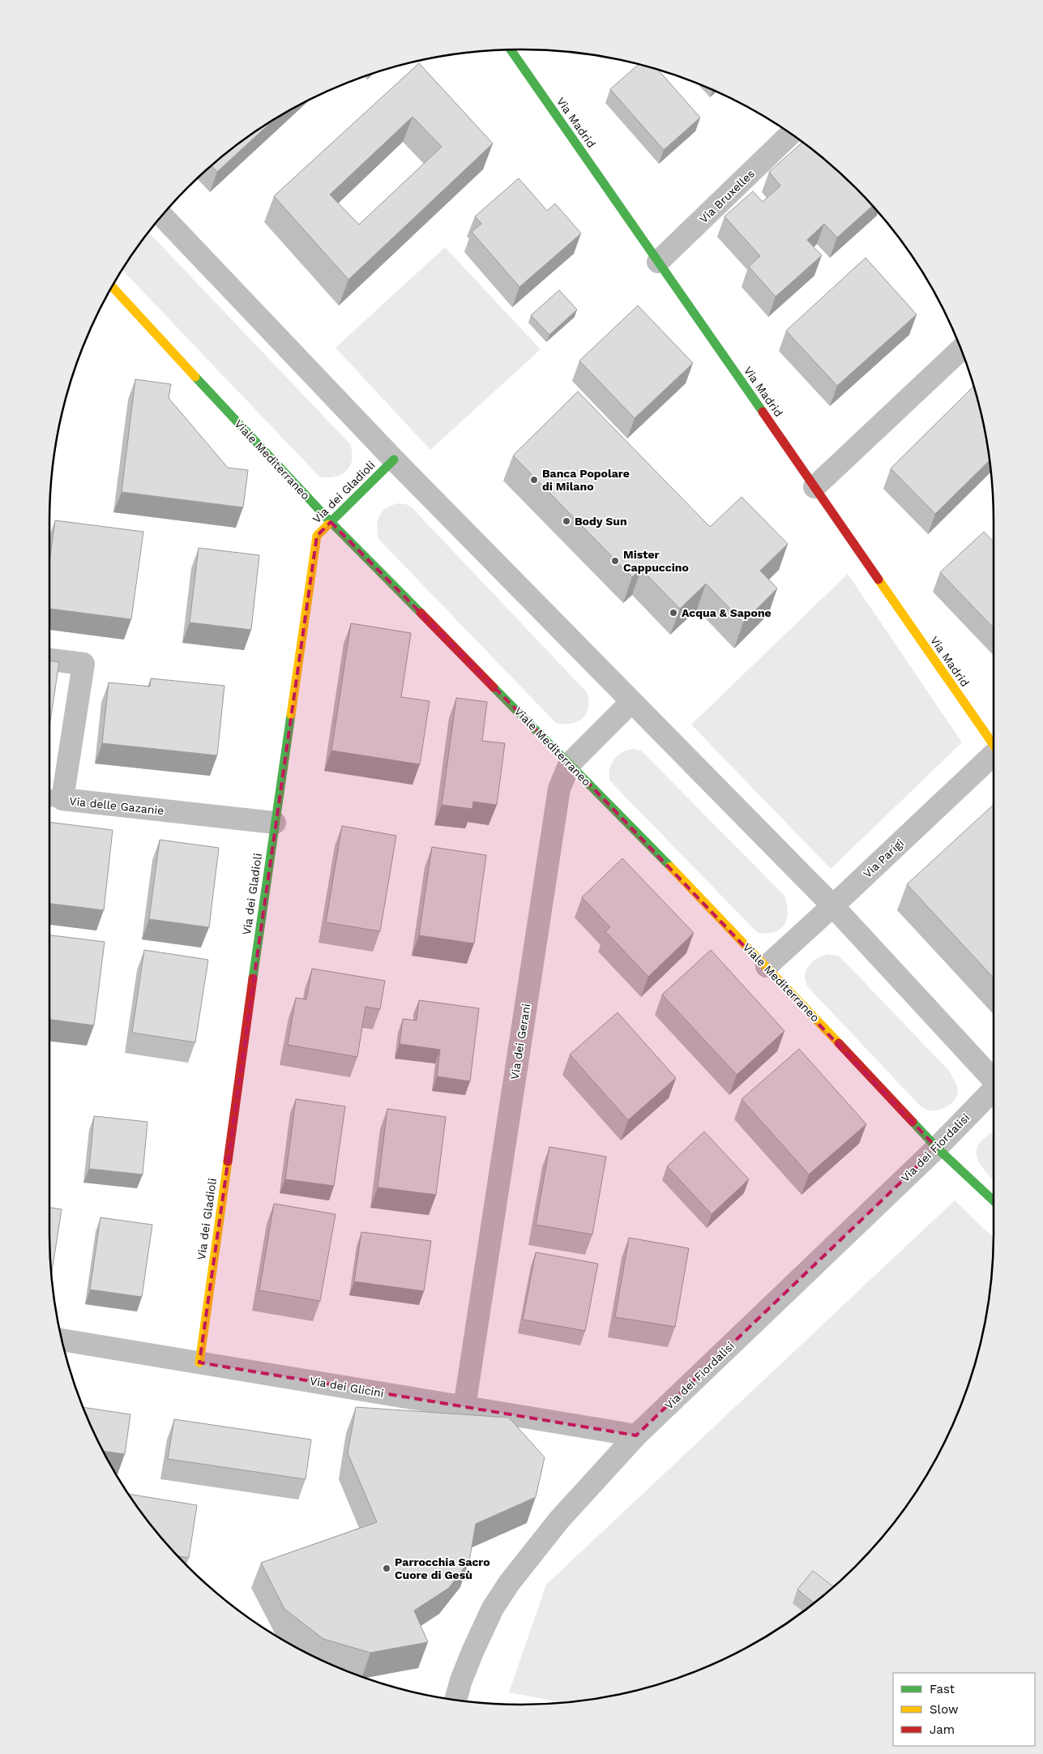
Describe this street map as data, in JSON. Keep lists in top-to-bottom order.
{
  "streets": {
    "street": [
      "Via Madrid",
      "Via Bruxelles",
      "Viale Mediterraneo",
      "Via dei Gladioli",
      "Via delle Gazanie",
      "Via Parigi",
      "Via dei Gerani",
      "Via dei Fiordalisi",
      "Via dei Glicini"
    ]
  },
  "crossings": [
    ["Via Madrid", "Via Bruxelles"],
    ["Viale Mediterraneo", "Via dei Gladioli"],
    ["Viale Mediterraneo", "Via Parigi"],
    ["Viale Mediterraneo", "Via dei Gerani"],
    ["Viale Mediterraneo", "Via dei Fiordalisi"],
    ["Via dei Gladioli", "Via delle Gazanie"],
    ["Via dei Gladioli", "Via dei Glicini"],
    ["Via dei Gerani", "Via dei Glicini"],
    ["Via dei Fiordalisi", "Via dei Glicini"]
  ],
  "places": [
    "Banca Popolare di Milano",
    "Body Sun",
    "Mister Cappuccino",
    "Acqua & Sapone",
    "Parrocchia Sacro Cuore di Gesù"
  ],
  "legend": ["Fast", "Slow", "Jam"]
}
